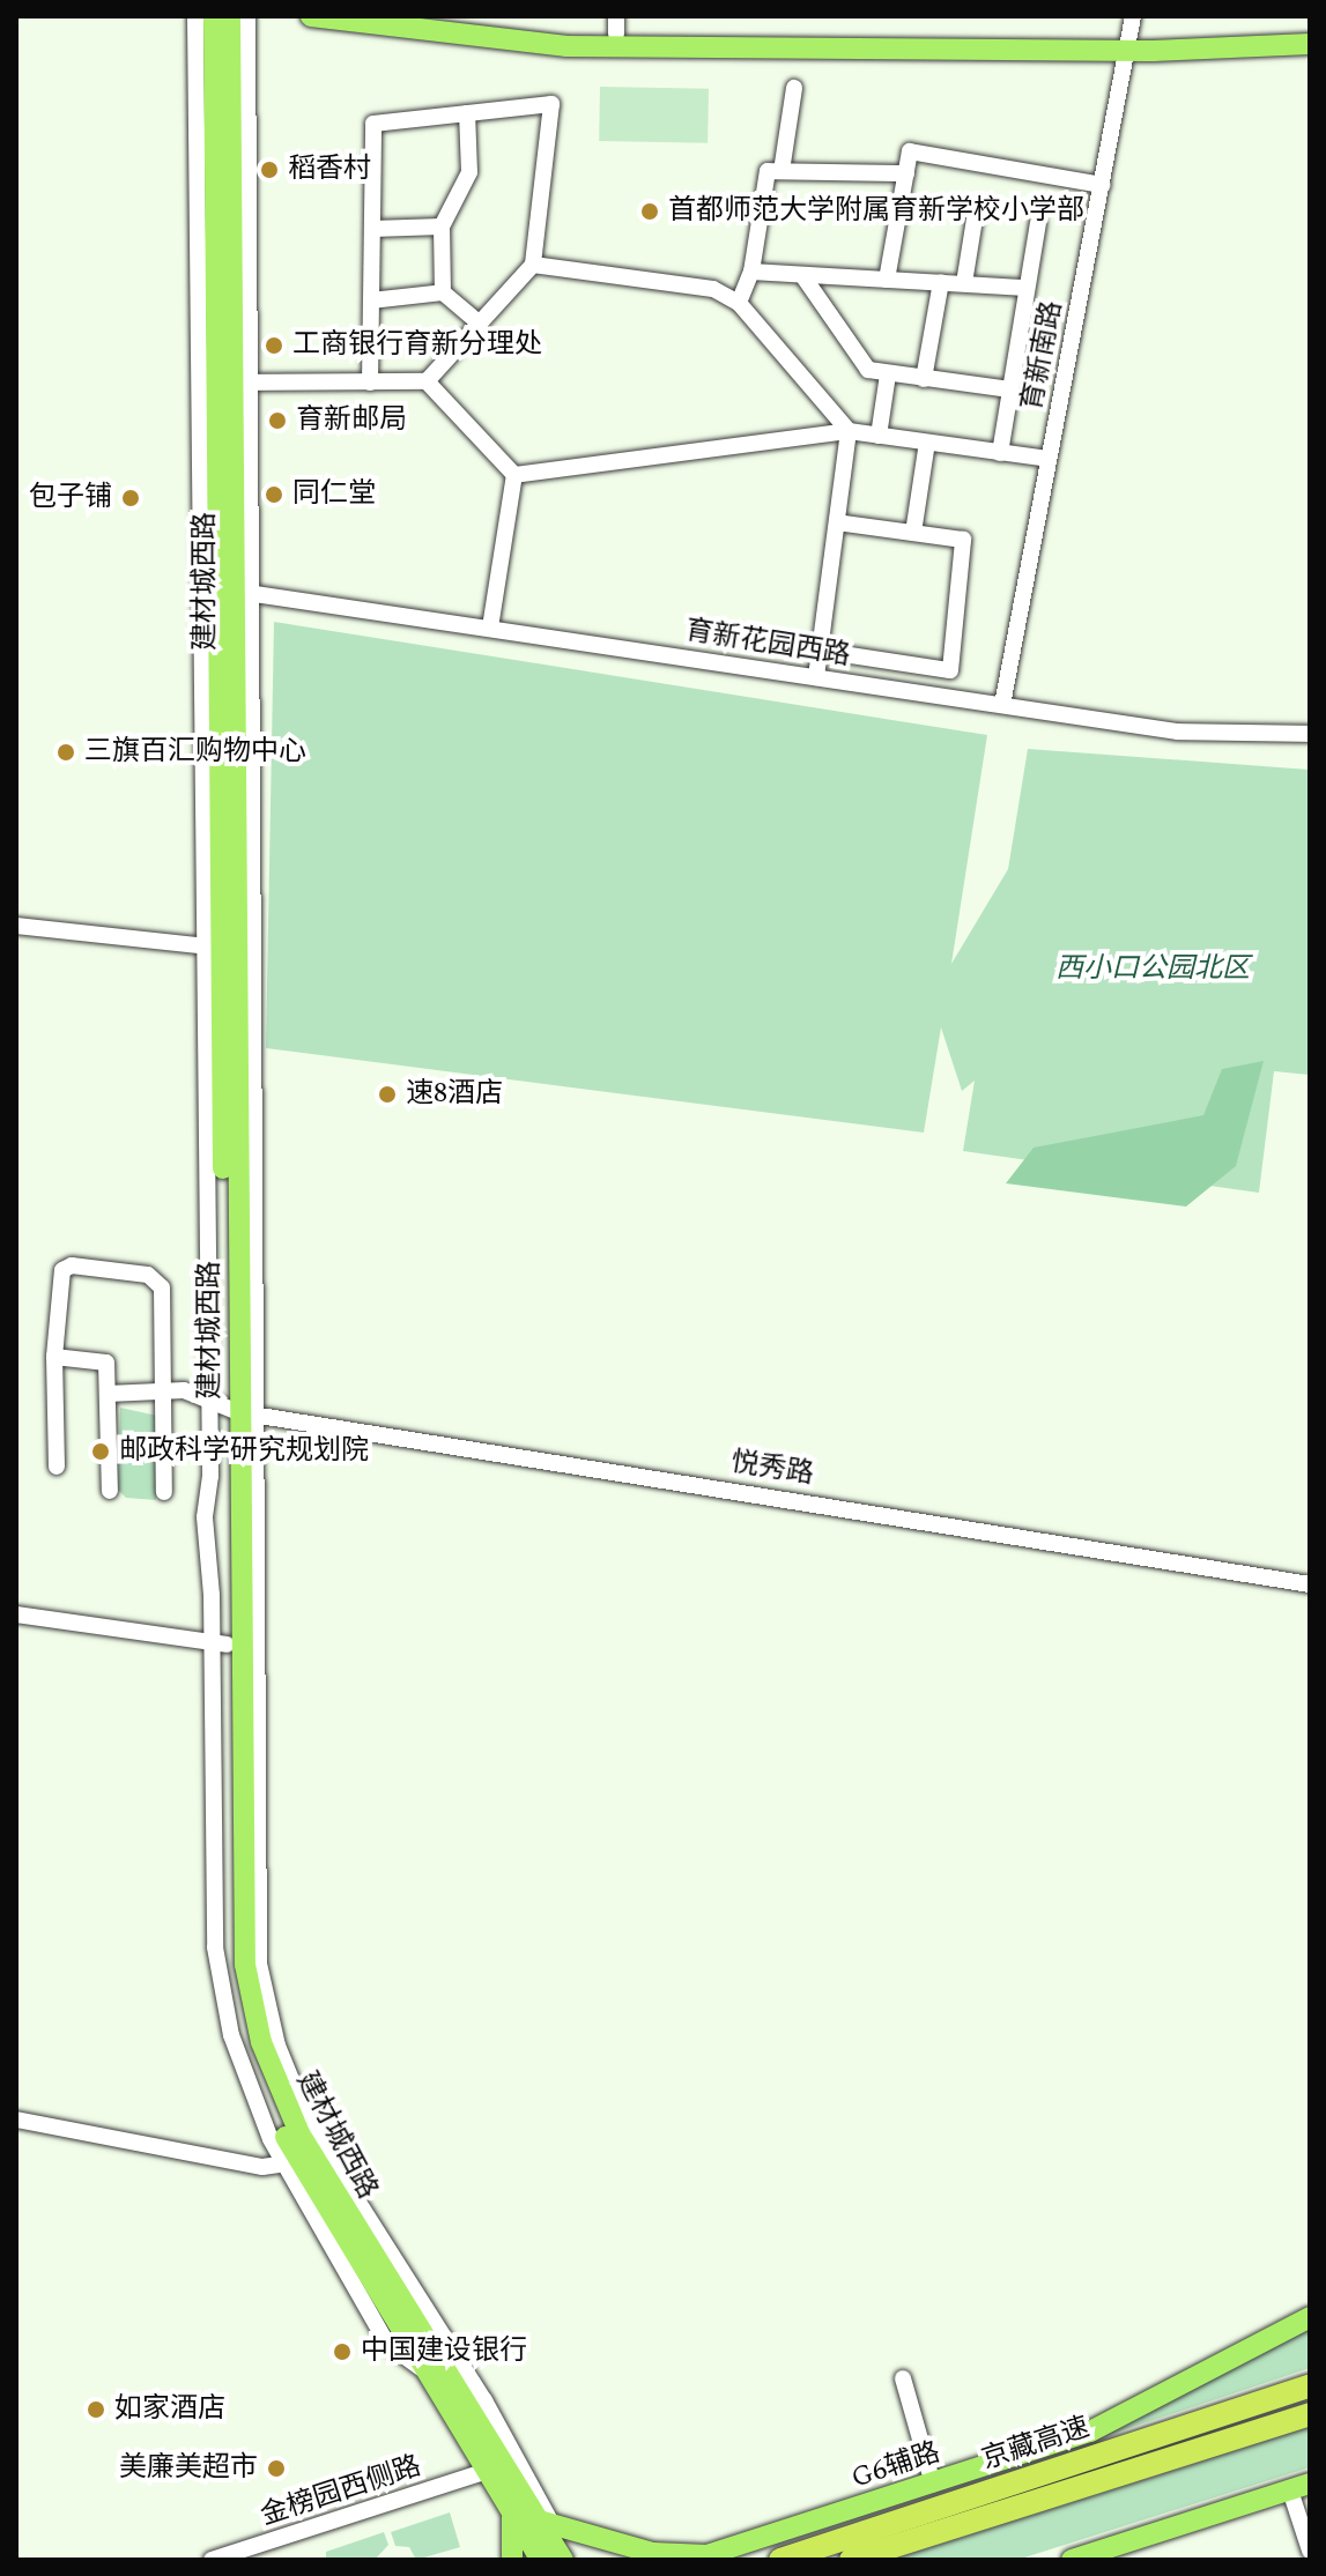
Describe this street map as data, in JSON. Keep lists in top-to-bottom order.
{
  "streets": {
    "highway": ["京藏高速"],
    "main road": ["建材城西路", "G6辅路"],
    "street": [
      "育新南路",
      "育新花园西路",
      "悦秀路",
      "金榜园西侧路"
    ]
  },
  "crossings": [
    ["育新南路", "育新花园西路"],
    ["建材城西路", "育新花园西路"],
    ["建材城西路", "悦秀路"],
    ["建材城西路", "G6辅路"],
    ["建材城西路", "金榜园西侧路"]
  ],
  "parks": ["西小口公园北区"],
  "places": [
    "稻香村",
    "首都师范大学附属育新学校小学部",
    "工商银行育新分理处",
    "育新邮局",
    "同仁堂",
    "包子铺",
    "三旗百汇购物中心",
    "速8酒店",
    "邮政科学研究规划院",
    "中国建设银行",
    "如家酒店",
    "美廉美超市"
  ]
}
